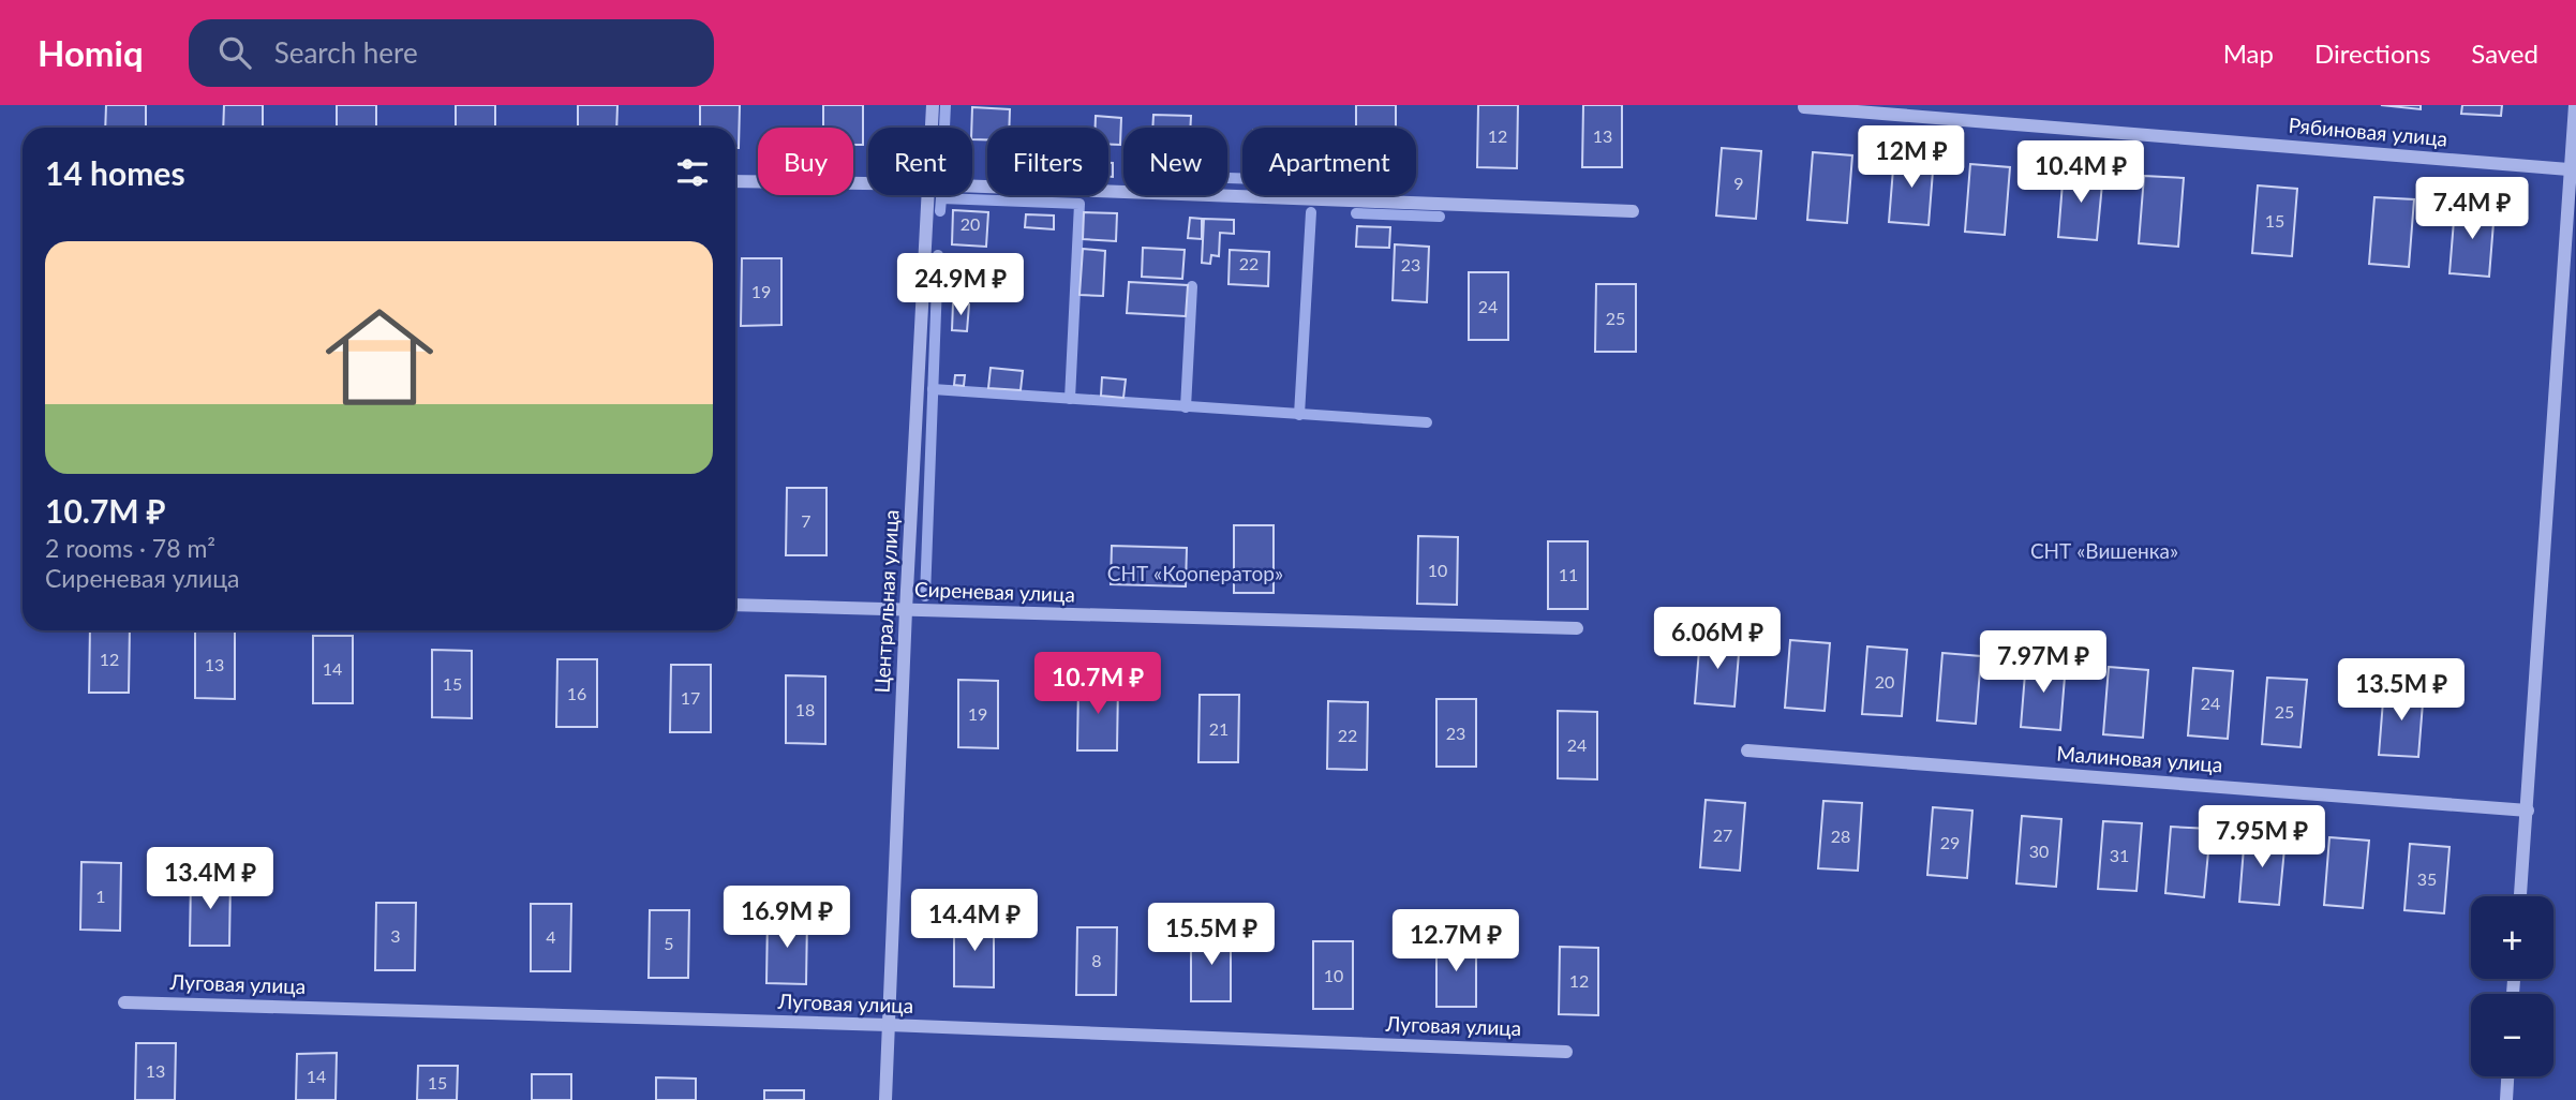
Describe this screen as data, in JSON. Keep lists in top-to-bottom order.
{
  "streets": {
    "street": [
      "Рябиновая улица",
      "Сиреневая улица",
      "Центральная улица",
      "Малиновая улица",
      "Луговая улица"
    ]
  },
  "crossings": [
    ["Сиреневая улица", "Центральная улица"],
    ["Центральная улица", "Луговая улица"]
  ],
  "parks": ["СНТ «Вишенка»", "СНТ «Кооператор»"],
  "house_numbers": [
    "12",
    "13",
    "9",
    "15",
    "20",
    "22",
    "23",
    "19",
    "24",
    "25",
    "7",
    "10",
    "11",
    "12",
    "13",
    "14",
    "20",
    "15",
    "16",
    "17",
    "24",
    "18",
    "25",
    "19",
    "21",
    "23",
    "22",
    "24",
    "27",
    "28",
    "29",
    "30",
    "31",
    "35",
    "1",
    "3",
    "4",
    "5",
    "8",
    "10",
    "12",
    "13",
    "14",
    "15"
  ],
  "page": {
    "header": "Homiq",
    "search": "Search here",
    "nav": ["Map", "Directions", "Saved"],
    "price": [
      "12M ₽",
      "10.4M ₽",
      "7.4M ₽",
      "24.9M ₽",
      "6.06M ₽",
      "7.97M ₽",
      "10.7M ₽",
      "13.5M ₽",
      "7.95M ₽",
      "13.4M ₽",
      "16.9M ₽",
      "14.4M ₽",
      "15.5M ₽",
      "12.7M ₽"
    ],
    "chip": [
      "Buy",
      "Rent",
      "Filters",
      "New",
      "Apartment"
    ],
    "heading": "14 homes",
    "list": [
      {
        "name": "10.7M ₽",
        "note": "2 rooms · 78 m² · Сиреневая улица"
      }
    ],
    "map_buttons": ["+", "−"]
  }
}
